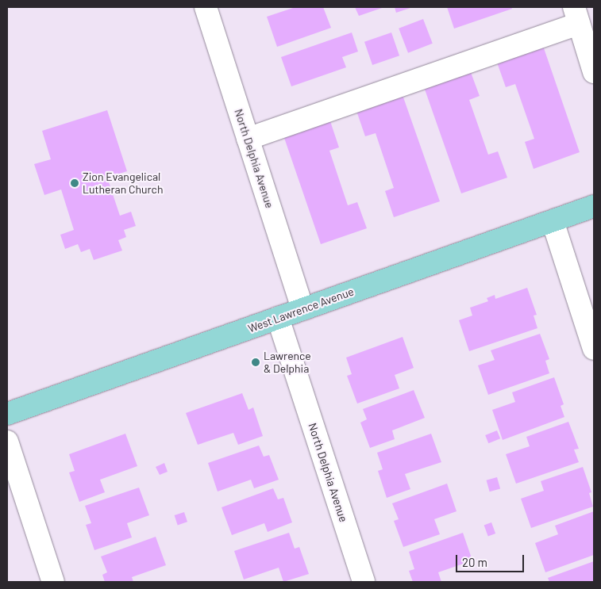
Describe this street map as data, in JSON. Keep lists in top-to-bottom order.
{
  "streets": {
    "main road": ["West Lawrence Avenue"],
    "street": ["North Delphia Avenue"]
  },
  "crossings": [
    ["North Delphia Avenue", "West Lawrence Avenue"]
  ],
  "places": ["Zion Evangelical Lutheran Church", "Lawrence & Delphia"],
  "scale_bar": "20 m"
}
